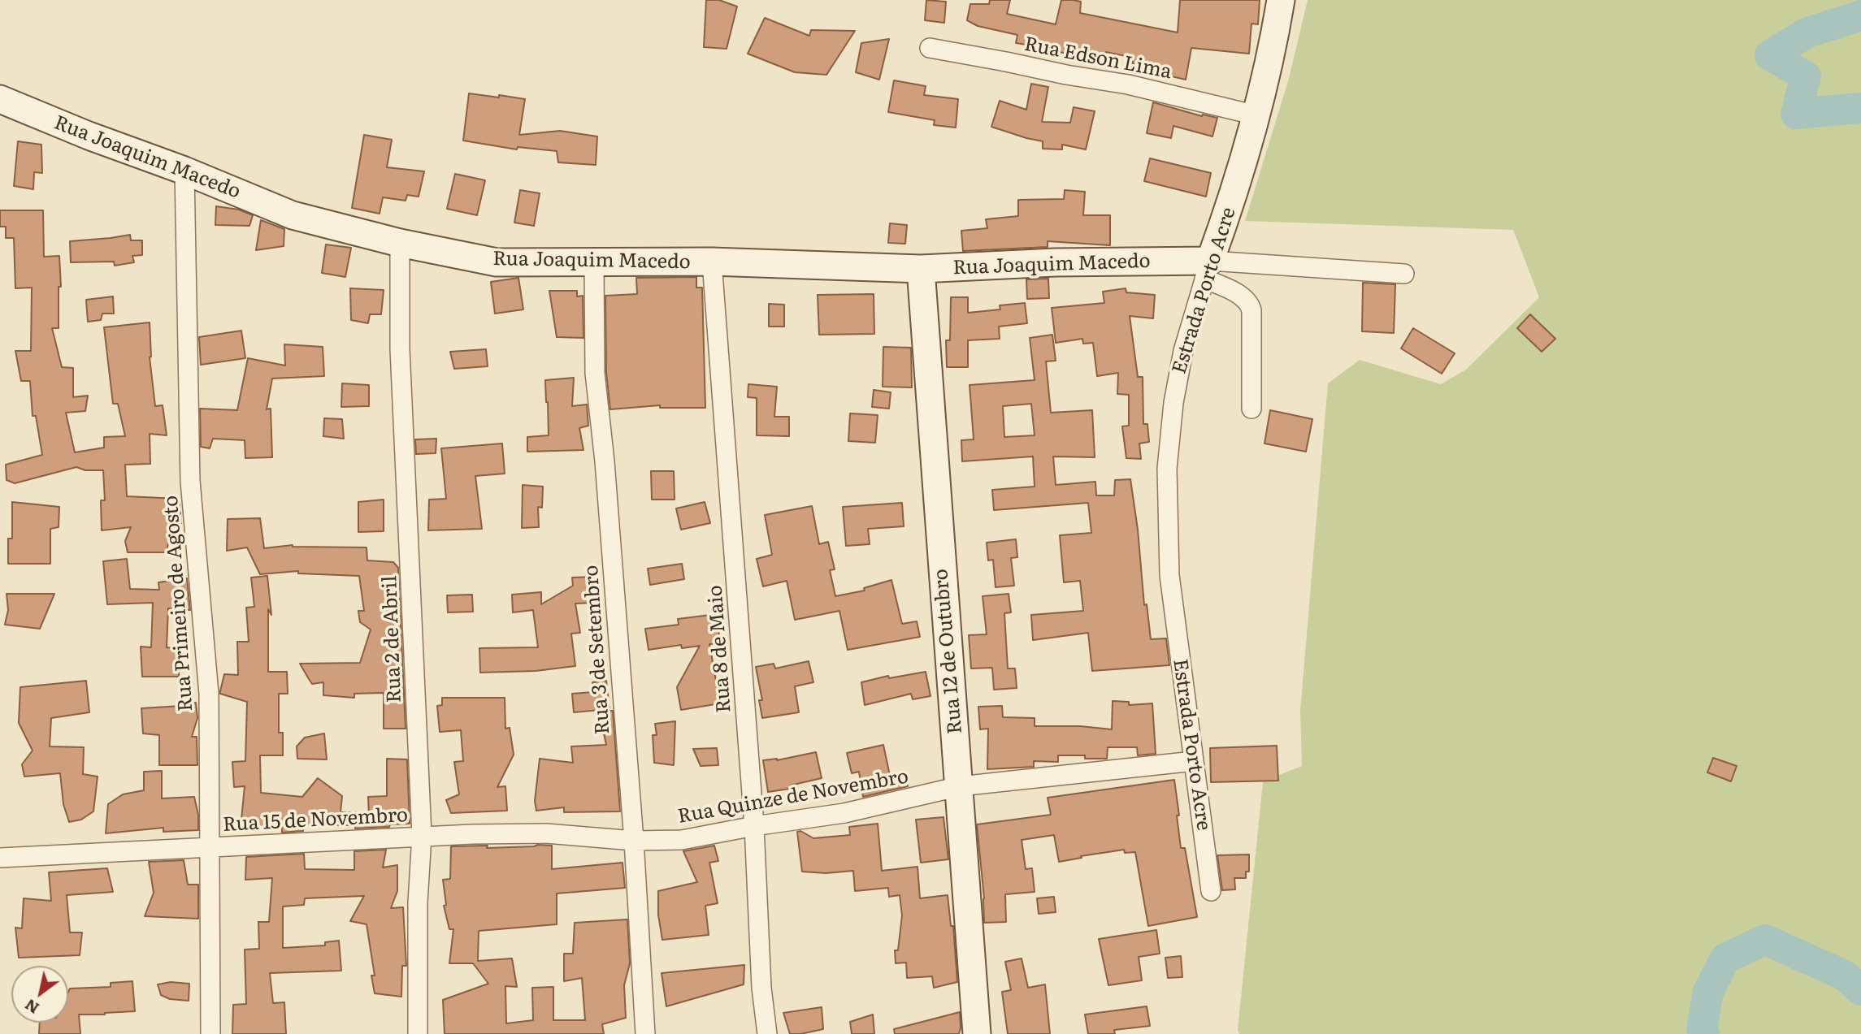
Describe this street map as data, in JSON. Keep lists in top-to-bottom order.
{
  "streets": {
    "street": [
      "Rua Edson Lima",
      "Rua Joaquim Macedo",
      "Estrada Porto Acre",
      "Rua Primeiro de Agosto",
      "Rua 2 de Abril",
      "Rua 8 de Maio",
      "Rua 3 de Setembro",
      "Rua 12 de Outubro",
      "Rua Quinze de Novembro",
      "Rua 15 de Novembro"
    ]
  },
  "crossings": [
    ["Rua Edson Lima", "Estrada Porto Acre"],
    ["Rua Joaquim Macedo", "Estrada Porto Acre"],
    ["Rua Joaquim Macedo", "Rua Primeiro de Agosto"],
    ["Rua Joaquim Macedo", "Rua 2 de Abril"],
    ["Rua Joaquim Macedo", "Rua 8 de Maio"],
    ["Rua Joaquim Macedo", "Rua 3 de Setembro"],
    ["Rua Joaquim Macedo", "Rua 12 de Outubro"],
    ["Estrada Porto Acre", "Rua Quinze de Novembro"],
    ["Rua Primeiro de Agosto", "Rua 15 de Novembro"],
    ["Rua 2 de Abril", "Rua 15 de Novembro"],
    ["Rua 8 de Maio", "Rua Quinze de Novembro"],
    ["Rua 3 de Setembro", "Rua Quinze de Novembro"],
    ["Rua 3 de Setembro", "Rua 15 de Novembro"],
    ["Rua 12 de Outubro", "Rua Quinze de Novembro"],
    ["Rua Quinze de Novembro", "Rua 15 de Novembro"]
  ],
  "north": "bottom left"
}
